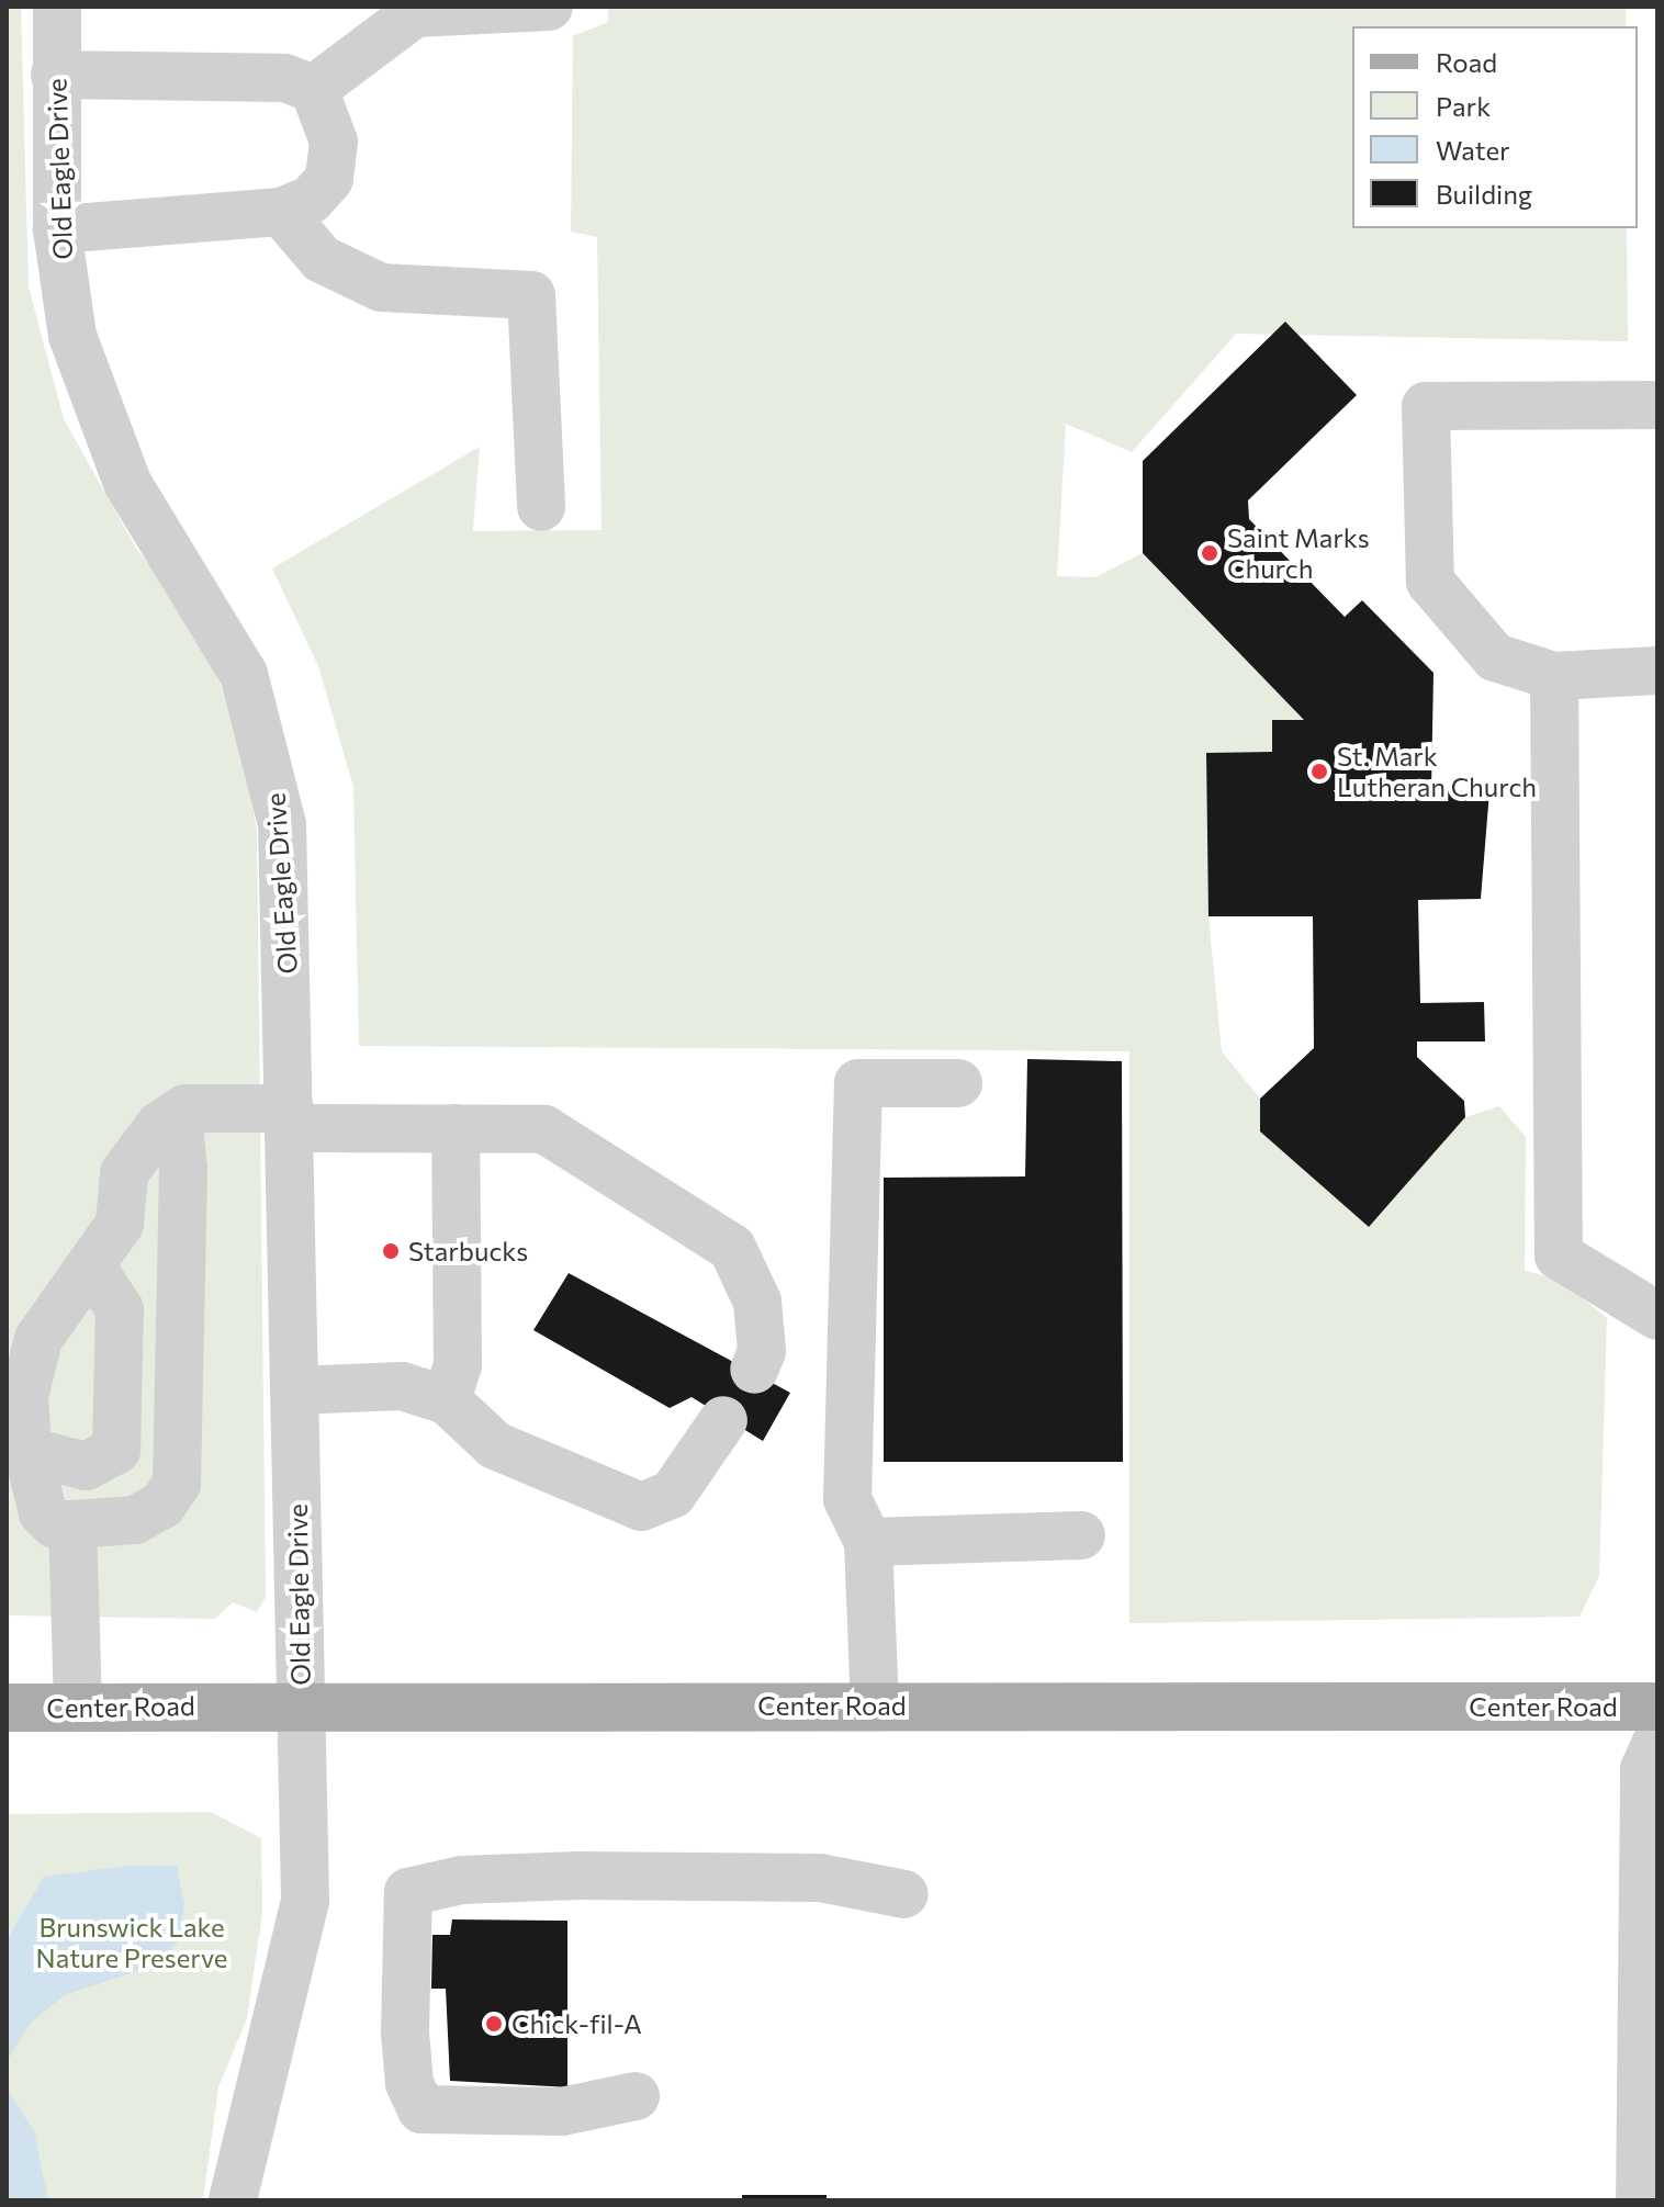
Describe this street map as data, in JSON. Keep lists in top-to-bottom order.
{
  "streets": {
    "main road": ["Center Road"],
    "street": ["Old Eagle Drive"]
  },
  "crossings": [
    ["Old Eagle Drive", "Center Road"]
  ],
  "parks": ["Brunswick Lake Nature Preserve"],
  "places": [
    "Saint Marks Church",
    "St. Mark Lutheran Church",
    "Starbucks",
    "Chick-fil-A"
  ],
  "legend": [
    "Road",
    "Park",
    "Water",
    "Building"
  ]
}
